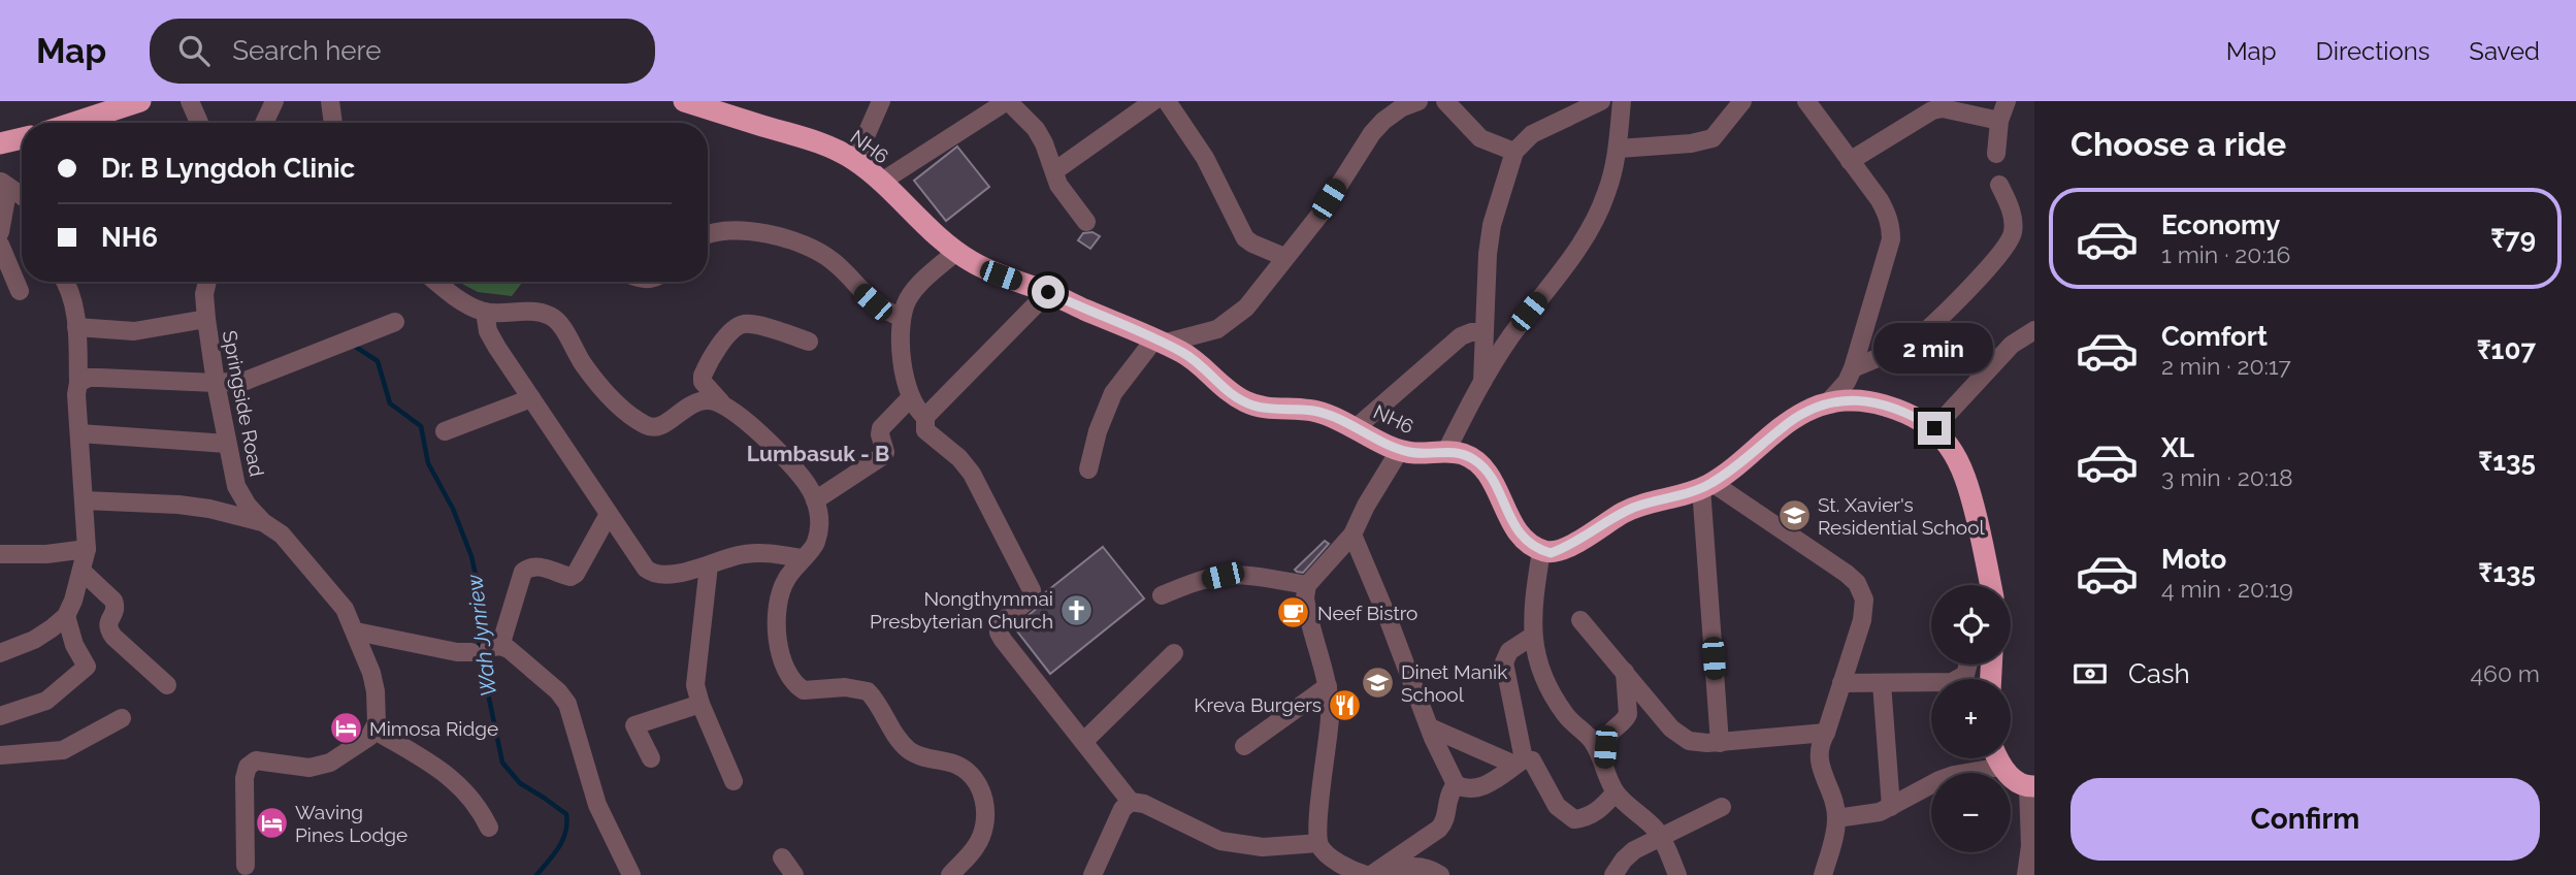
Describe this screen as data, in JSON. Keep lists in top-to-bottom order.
{
  "streets": {
    "highway": ["NH6"],
    "street": ["Springside Road"]
  },
  "districts": ["Lumbasuk - B"],
  "water": ["Wah Jynriew"],
  "places": {
    "school or university": ["St. Xavier's Residential School", "Dinet Manik School"],
    "church": ["Nongthymmai Presbyterian Church"],
    "cafe": ["Neef Bistro"],
    "restaurant": ["Kreva Burgers"],
    "hotel": ["Mimosa Ridge", "Waving Pines Lodge"]
  },
  "page": {
    "header": "Map",
    "search": "Search here",
    "nav": ["Map", "Directions", "Saved"],
    "heading": "Choose a ride",
    "banner": ["Dr. B Lyngdoh Clinic", "NH6"],
    "list": [
      {
        "name": "Economy",
        "note": "1 min · 20:16",
        "value": "₹79"
      },
      {
        "name": "Comfort",
        "note": "2 min · 20:17",
        "value": "₹107"
      },
      {
        "name": "XL",
        "note": "3 min · 20:18",
        "value": "₹135"
      },
      {
        "name": "Moto",
        "note": "4 min · 20:19",
        "value": "₹135"
      }
    ],
    "bubble": "2 min",
    "map_buttons": ["+", "−"],
    "pay": ["Cash", "460 m"],
    "buttons": "Confirm"
  }
}
